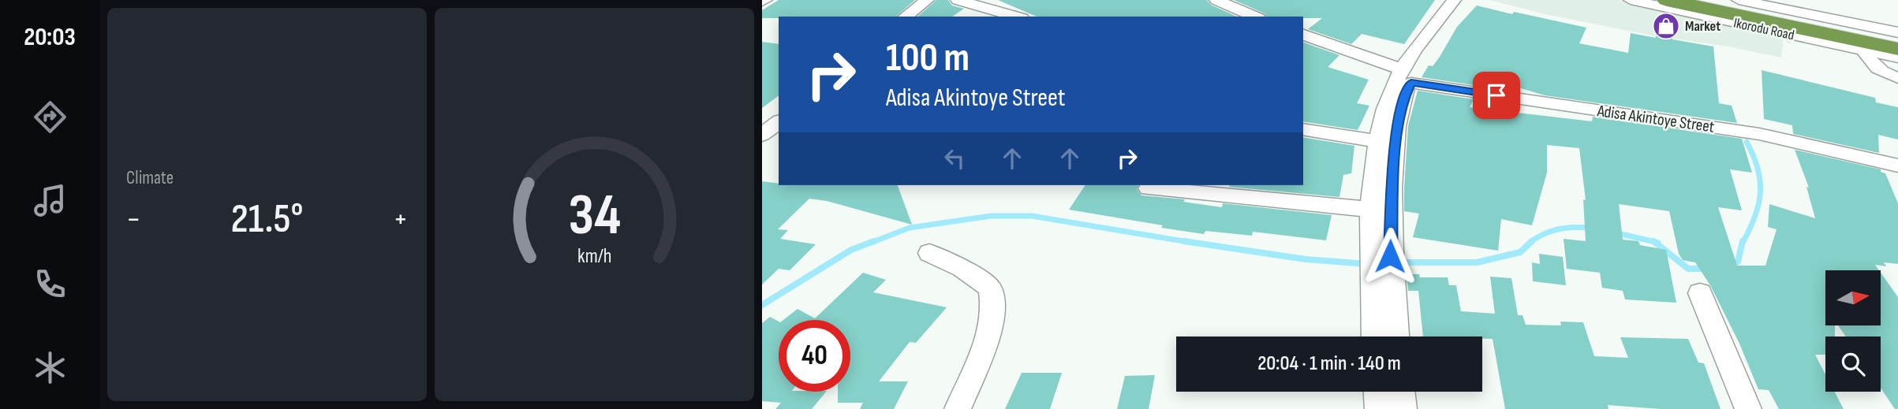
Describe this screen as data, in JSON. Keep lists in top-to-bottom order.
{
  "streets": {
    "highway": ["Ikorodu Road"],
    "street": ["Adisa Akintoye Street"]
  },
  "places": {
    "shop": ["Market"]
  },
  "north": "right",
  "page": {
    "tabs": "20:03",
    "tile": "Climate",
    "turn": ["100 m", "Adisa Akintoye Street"],
    "heat": ["−", "21.5°", "+"],
    "limit": "40",
    "trip": "20:04 · 1 min · 140 m",
    "gauge": ["34", "km/h"]
  }
}
